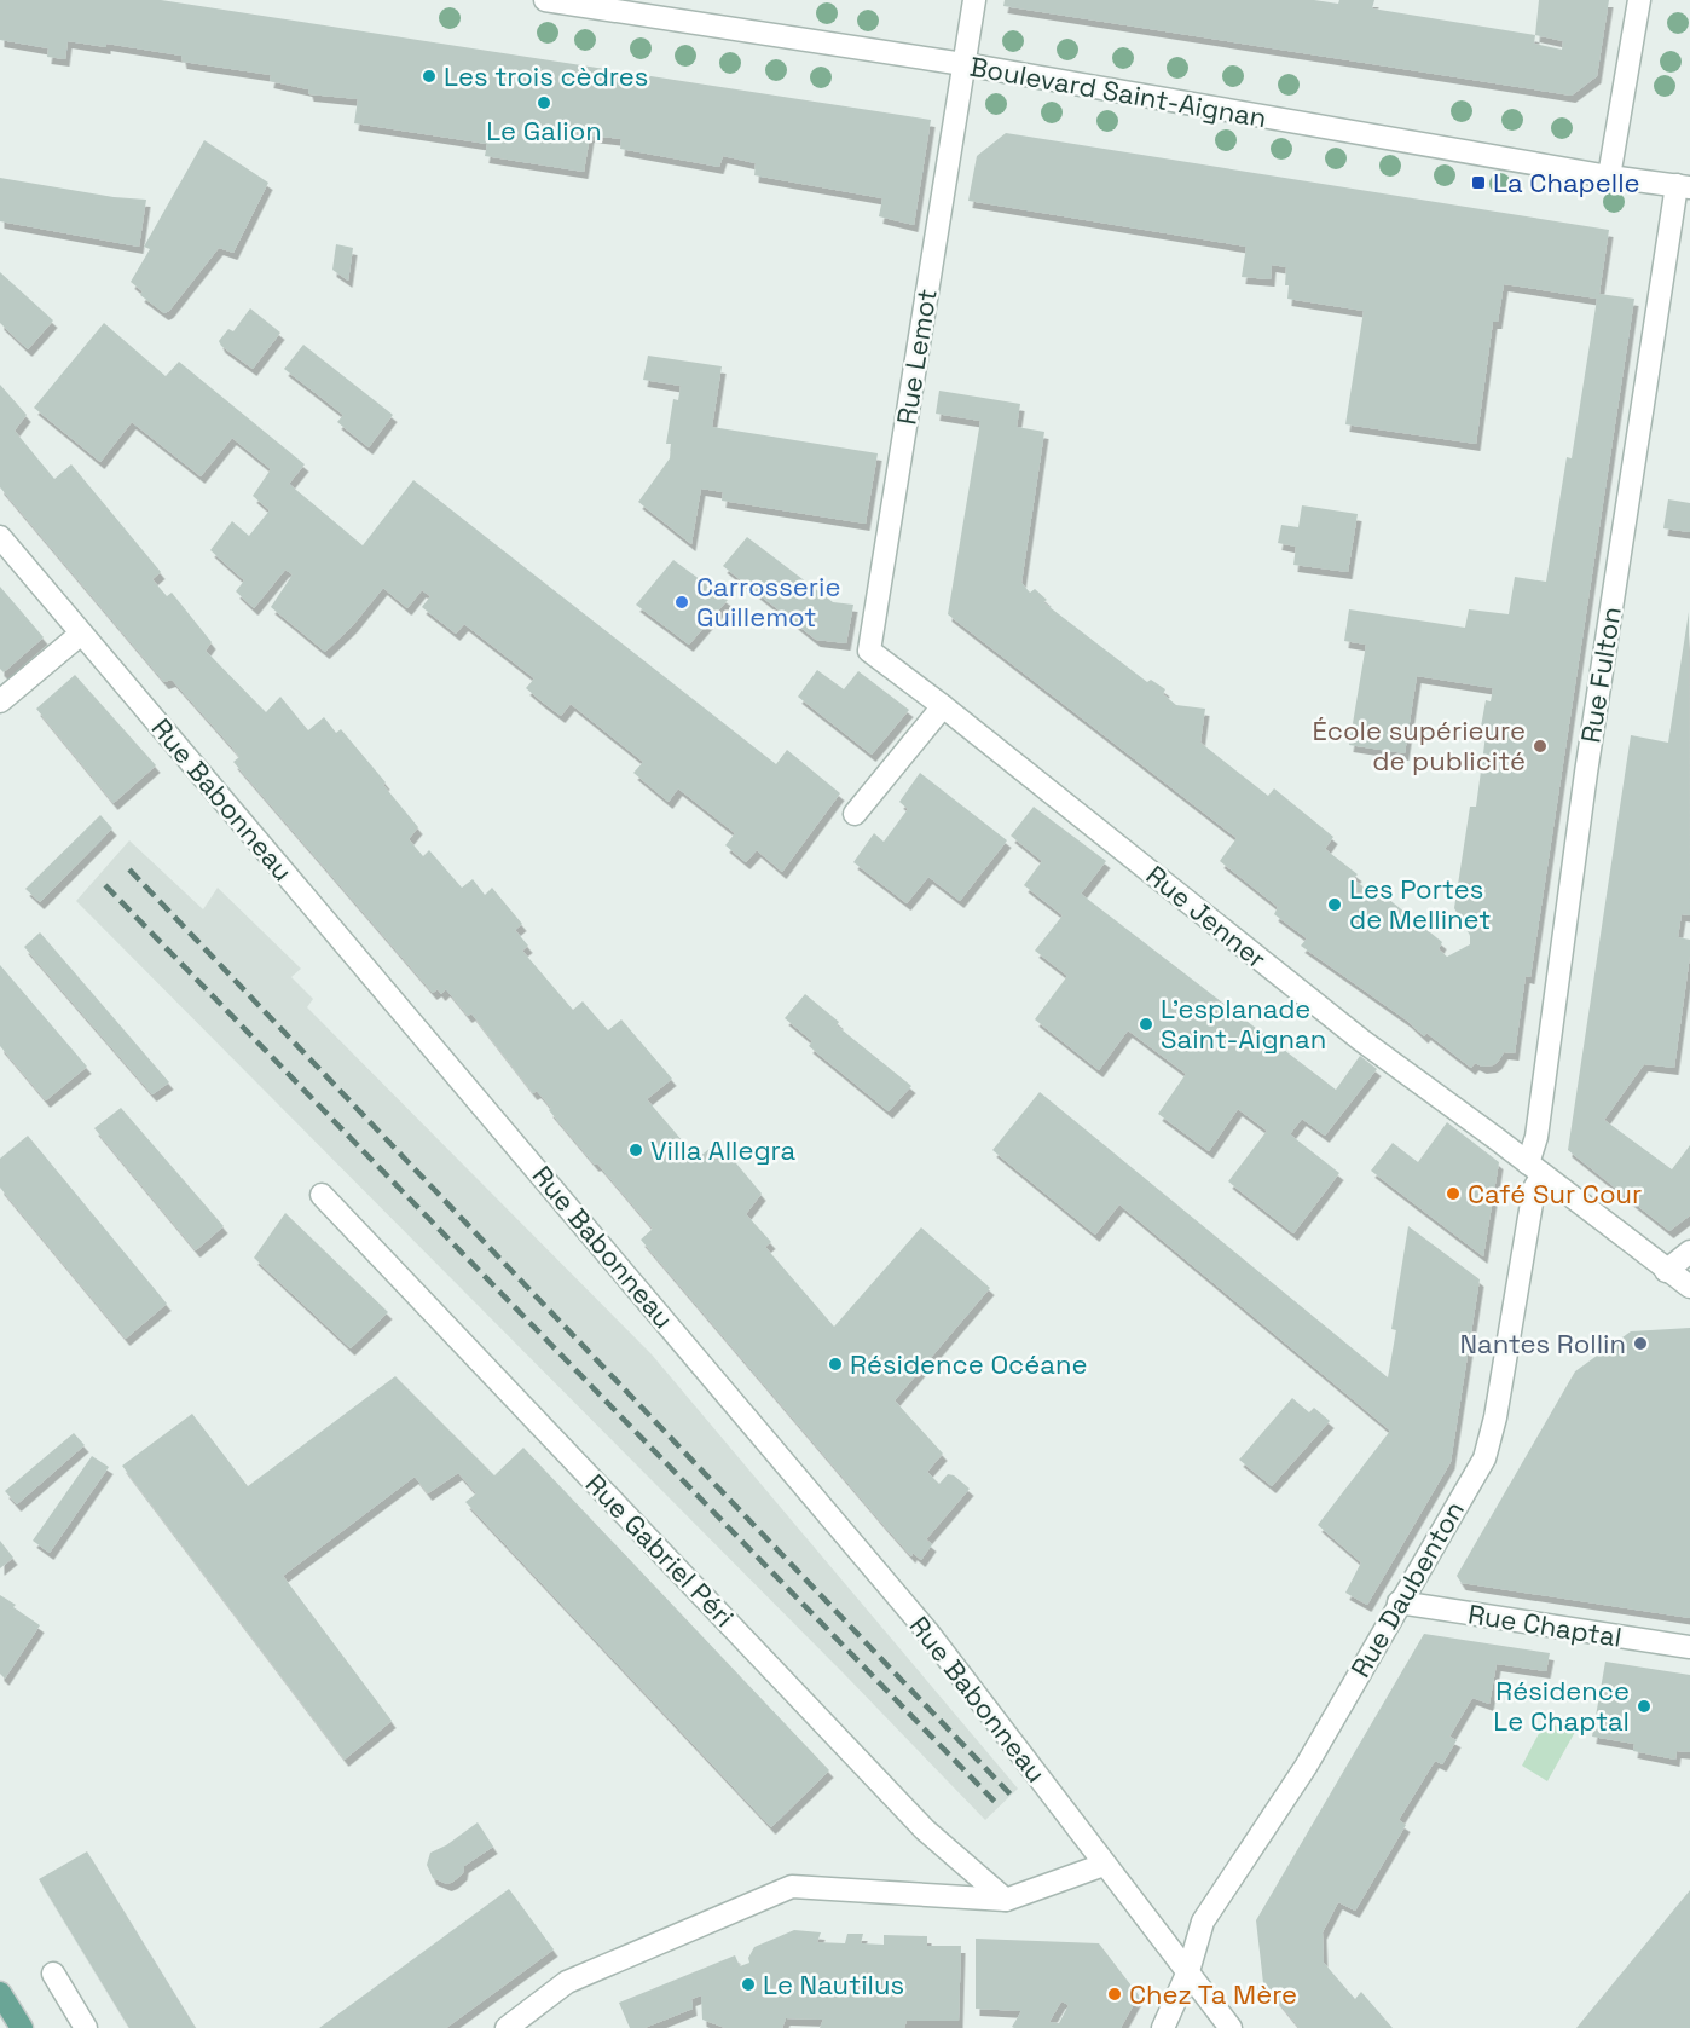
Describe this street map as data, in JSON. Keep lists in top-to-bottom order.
{
  "streets": {
    "street": [
      "Boulevard Saint-Aignan",
      "Rue Lemot",
      "Rue Fulton",
      "Rue Babonneau",
      "Rue Jenner",
      "Rue Gabriel Péri",
      "Rue Daubenton",
      "Rue Chaptal"
    ]
  },
  "crossings": [
    ["Boulevard Saint-Aignan", "Rue Lemot"],
    ["Boulevard Saint-Aignan", "Rue Fulton"],
    ["Rue Lemot", "Rue Jenner"],
    ["Rue Fulton", "Rue Jenner"],
    ["Rue Fulton", "Rue Daubenton"],
    ["Rue Babonneau", "Rue Daubenton"],
    ["Rue Jenner", "Rue Daubenton"],
    ["Rue Daubenton", "Rue Chaptal"]
  ],
  "places": {
    "other": [
      "Les trois cèdres",
      "Le Galion",
      "Carrosserie Guillemot",
      "École supérieure de publicité",
      "Les Portes de Mellinet",
      "L'esplanade Saint-Aignan",
      "Villa Allegra",
      "Café Sur Cour",
      "Nantes Rollin",
      "Résidence Océane",
      "Résidence Le Chaptal",
      "Le Nautilus",
      "Chez Ta Mère"
    ],
    "transit": ["La Chapelle"]
  }
}
